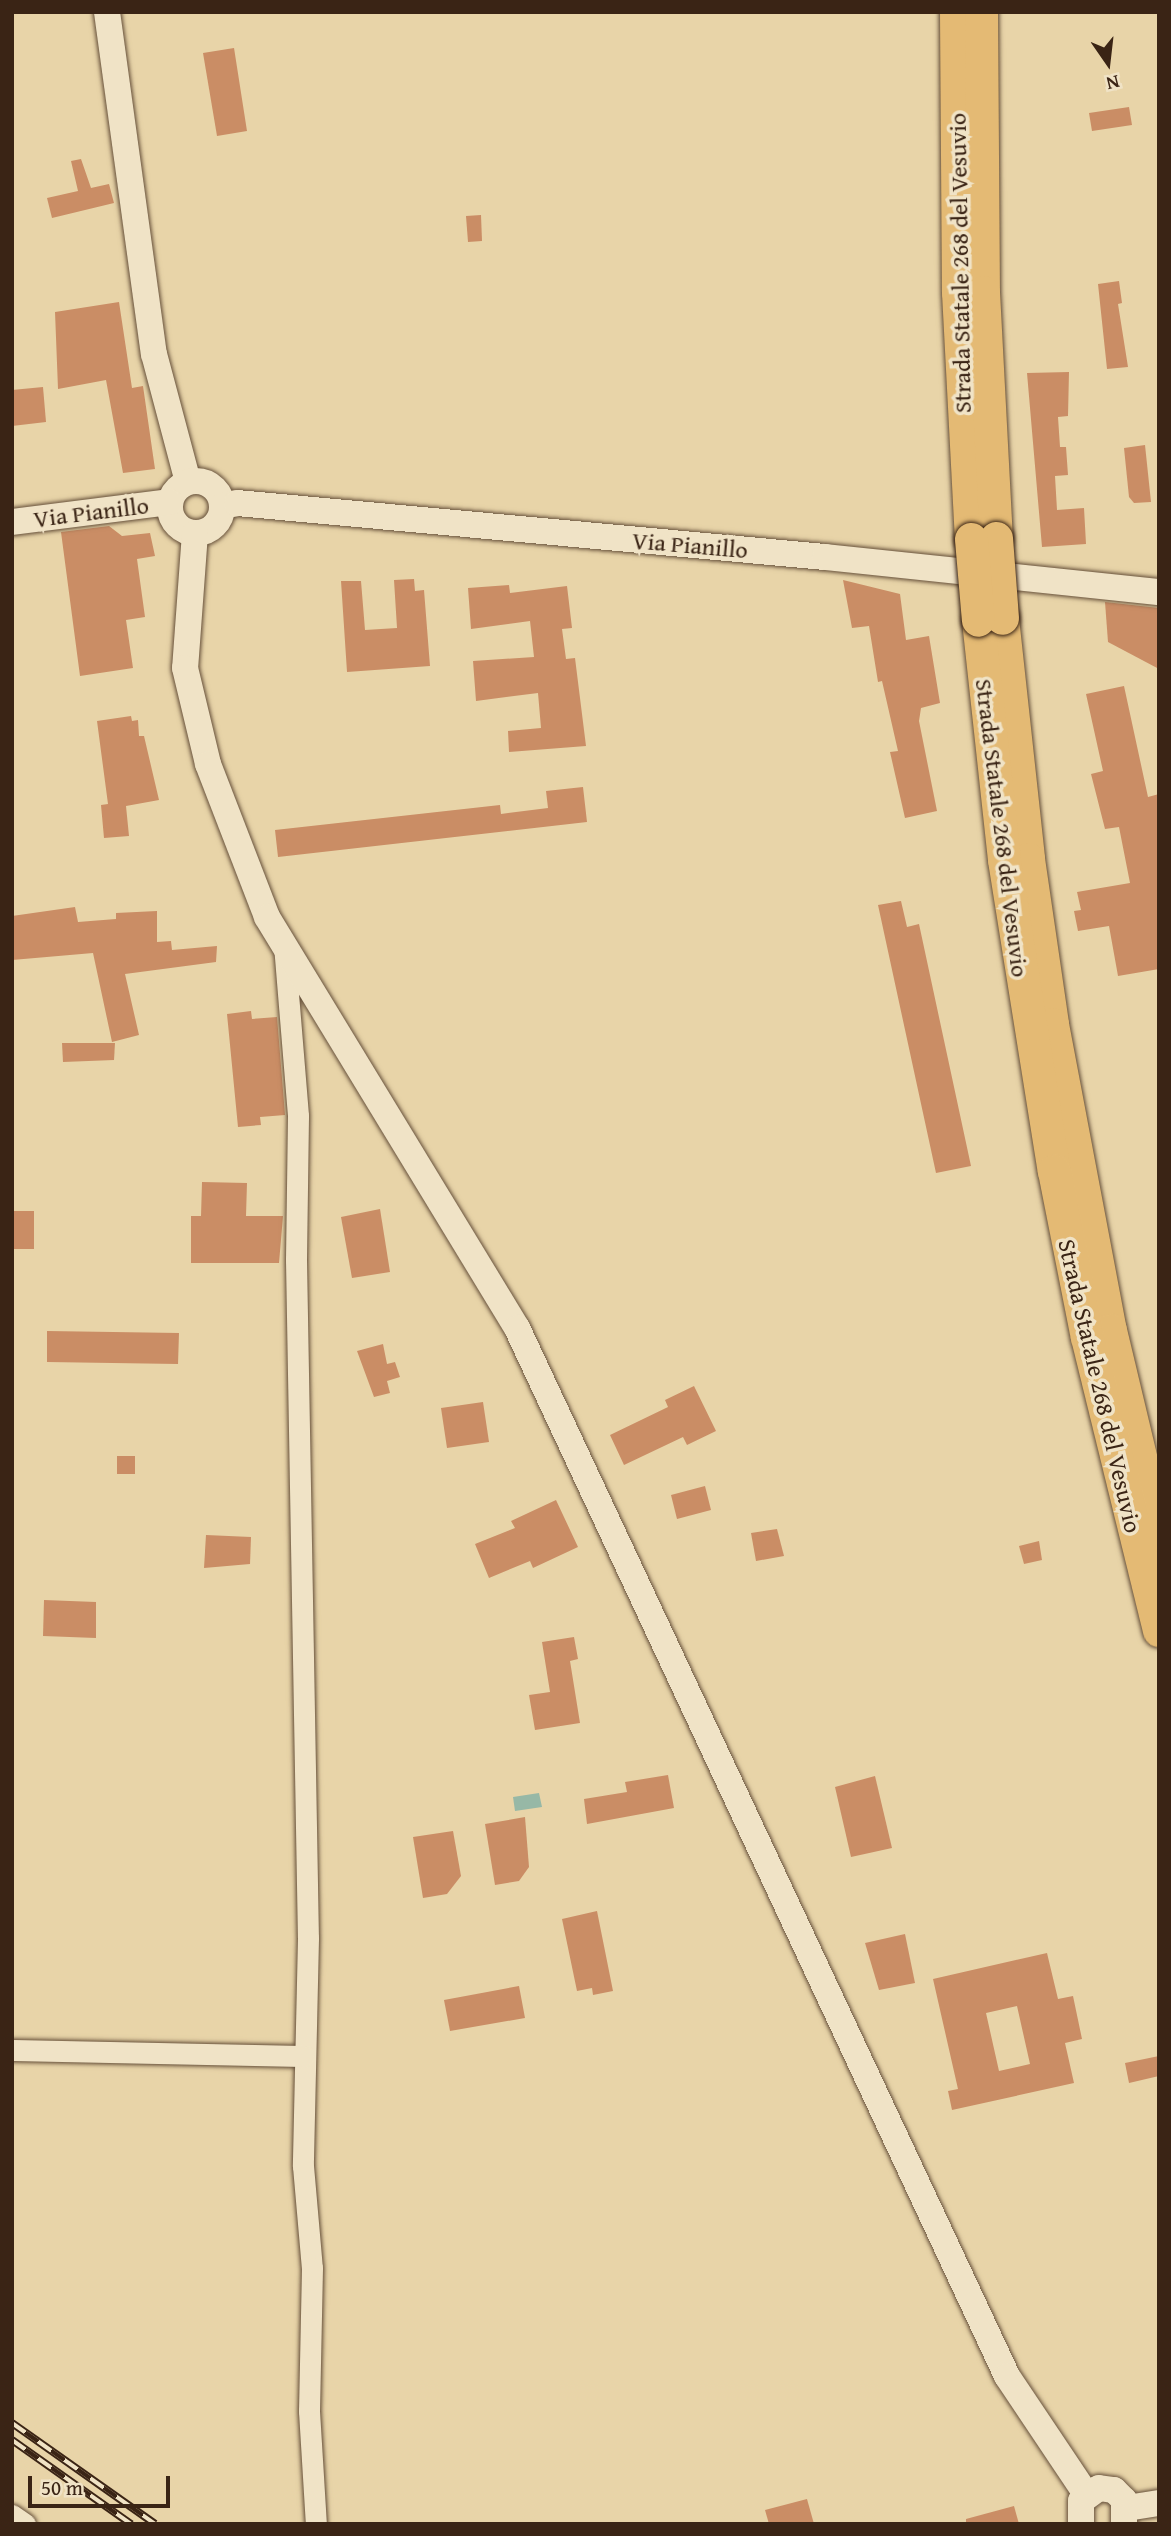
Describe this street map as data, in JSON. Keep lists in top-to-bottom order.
{
  "streets": {
    "highway": ["Strada Statale 268 del Vesuvio"],
    "street": ["Via Pianillo"]
  },
  "scale_bar": "50 m",
  "north": "bottom"
}
